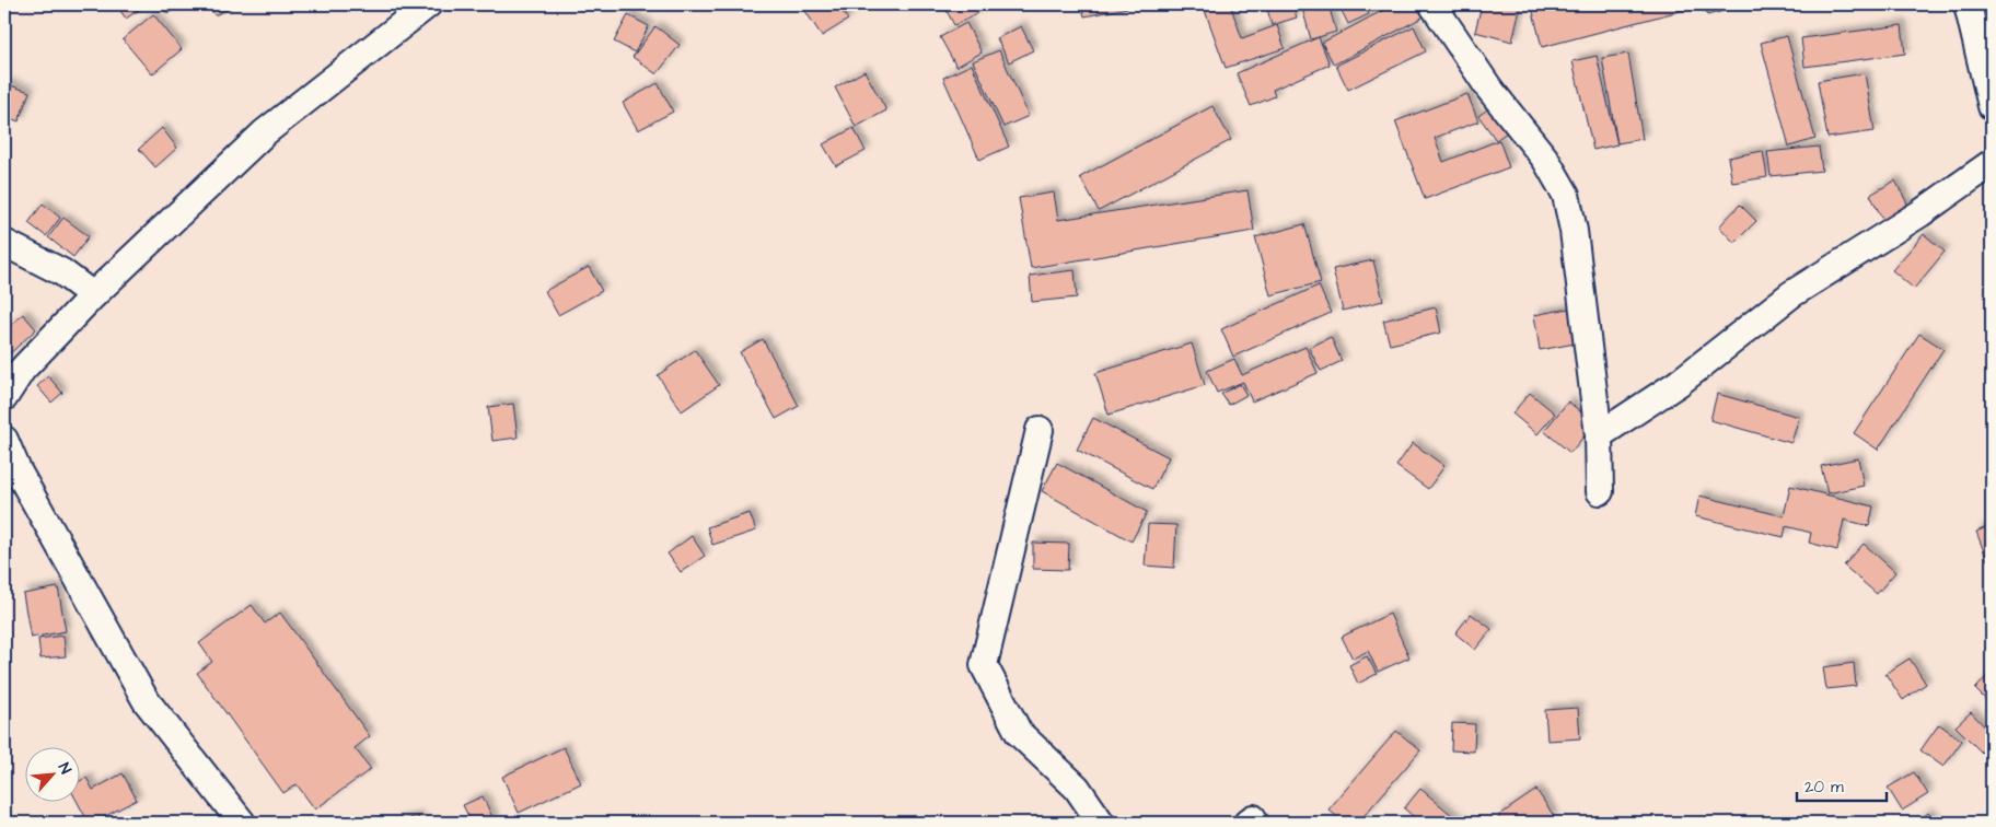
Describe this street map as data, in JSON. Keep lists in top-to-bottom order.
{
  "scale_bar": "20 m",
  "north": "top right"
}
